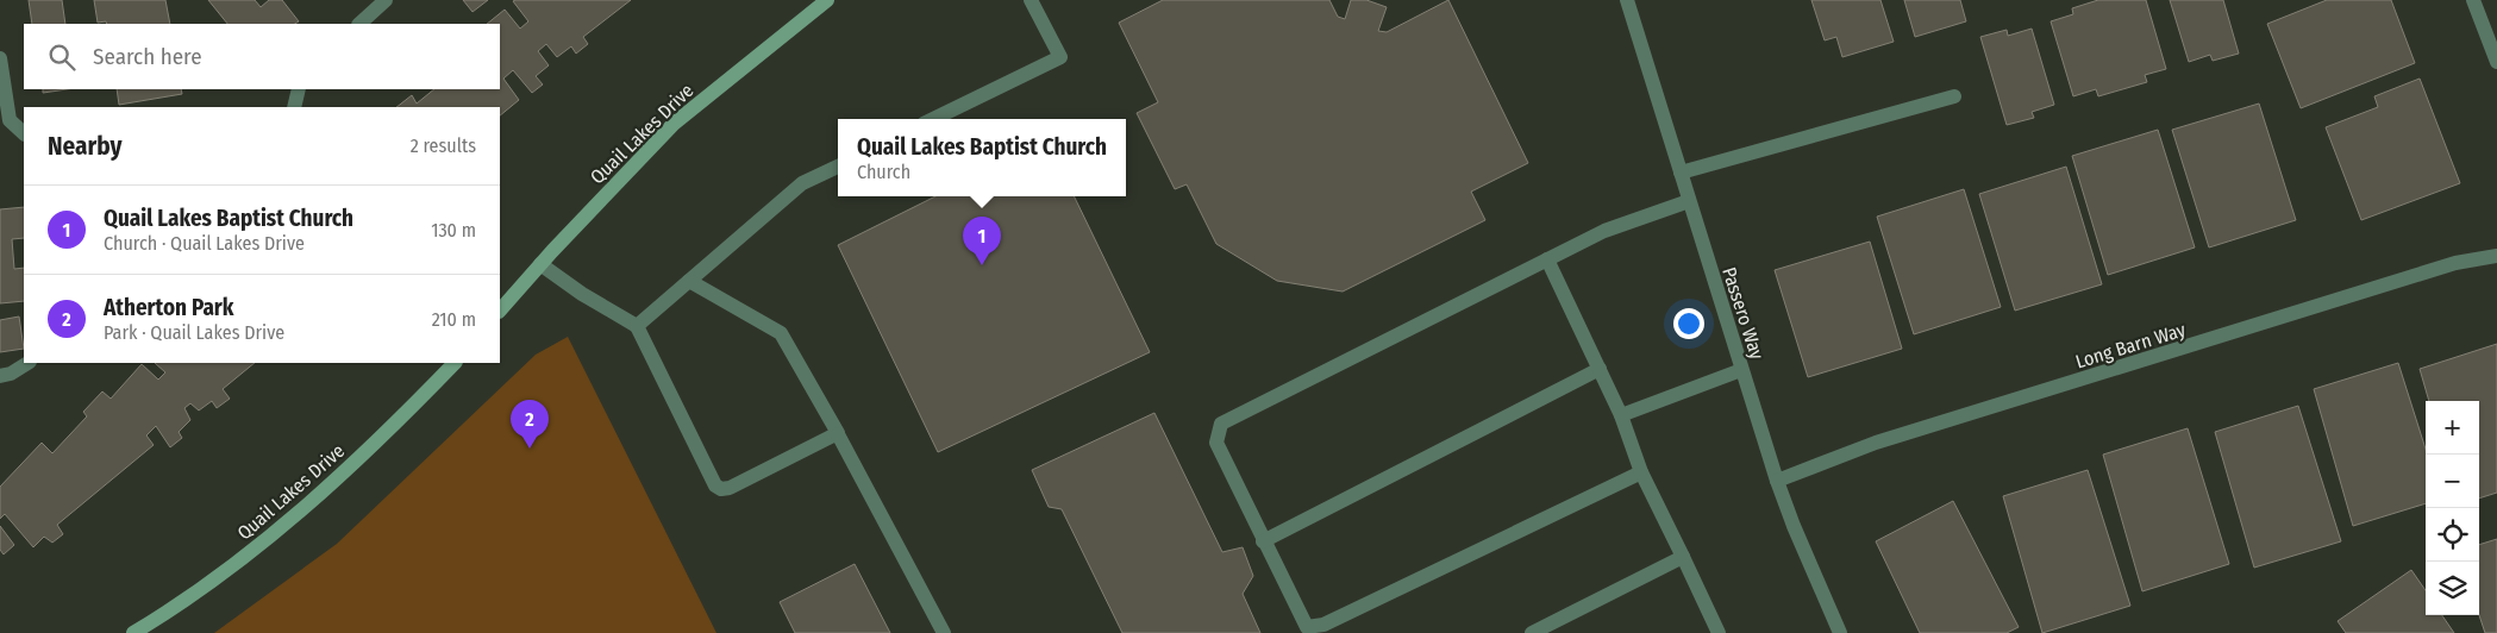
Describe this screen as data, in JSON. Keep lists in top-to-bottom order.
{
  "streets": {
    "main road": ["Quail Lakes Drive"],
    "street": ["Passero Way", "Long Barn Way"]
  },
  "crossings": [
    ["Passero Way", "Long Barn Way"]
  ],
  "page": {
    "search": "Search here",
    "heading": ["Nearby", "2 results"],
    "popup": ["Quail Lakes Baptist Church", "Church"],
    "list": [
      {
        "mark": "1",
        "name": "Quail Lakes Baptist Church",
        "note": "Church · Quail Lakes Drive",
        "value": "130 m"
      },
      {
        "mark": "2",
        "name": "Atherton Park",
        "note": "Park · Quail Lakes Drive",
        "value": "210 m"
      }
    ],
    "pins": ["1", "2"],
    "map_buttons": ["+", "−"]
  }
}
